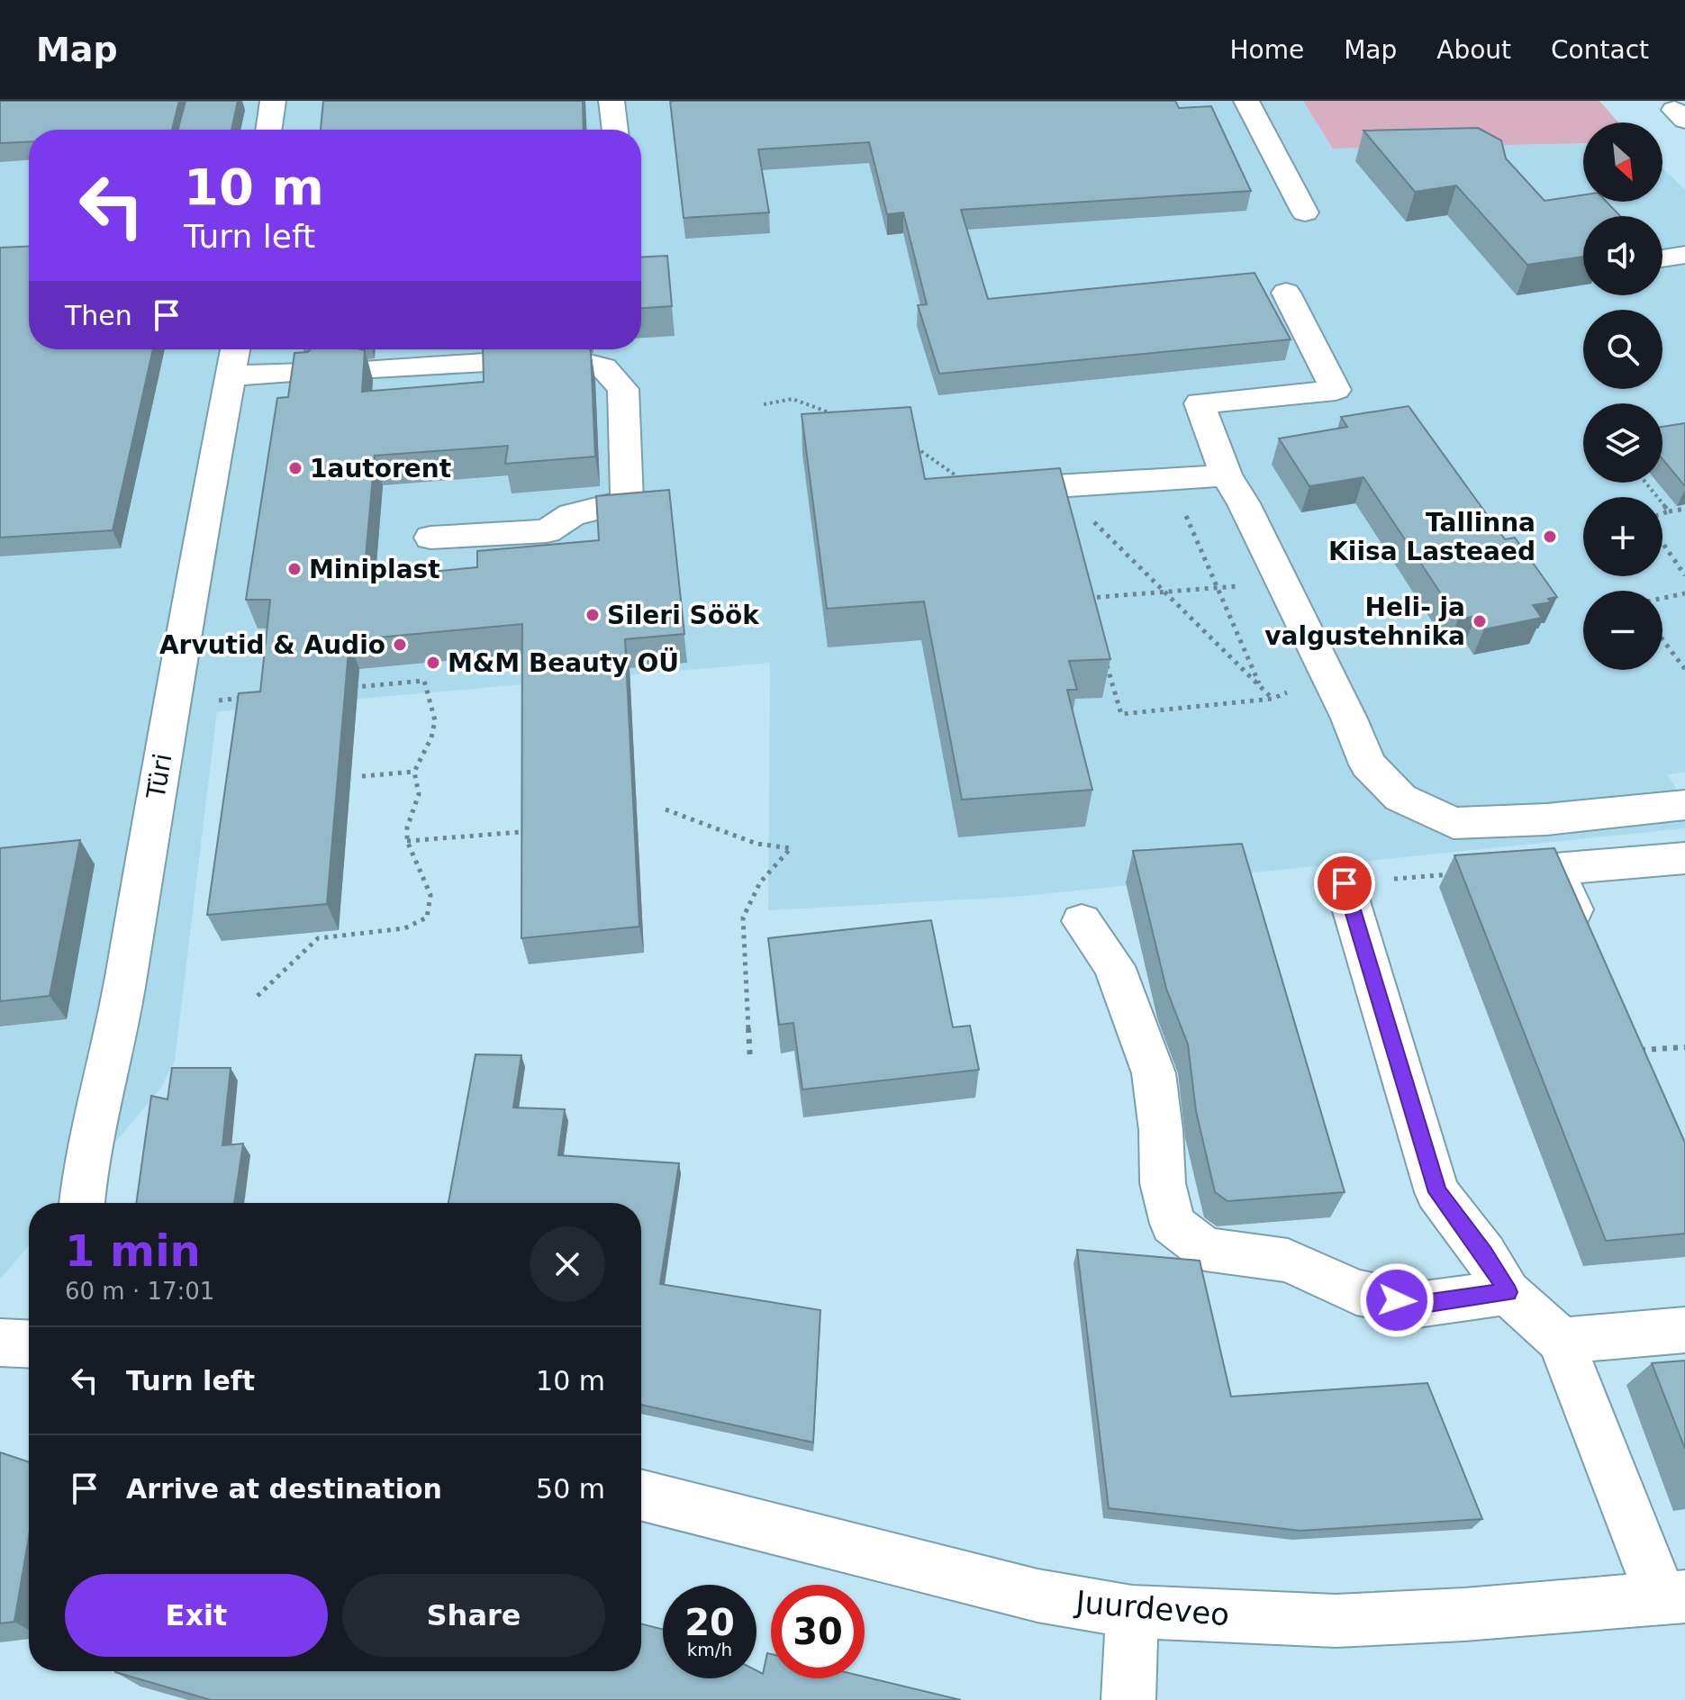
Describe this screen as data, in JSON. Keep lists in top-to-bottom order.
{
  "streets": {
    "street": ["Türi", "Juurdeveo"]
  },
  "places": [
    "1autorent",
    "Tallinna Kiisa Lasteaed",
    "Miniplast",
    "Sileri Söök",
    "Heli- ja valgustehnika",
    "Arvutid & Audio",
    "M&M Beauty OÜ"
  ],
  "north": "bottom right",
  "page": {
    "header": "Map",
    "nav": [
      "Home",
      "Map",
      "About",
      "Contact"
    ],
    "map_buttons": ["+", "−"],
    "turn": ["10 m", "Turn left"],
    "then": "Then",
    "heading": ["1 min", "60 m · 17:01"],
    "list": [
      {
        "name": "Turn left",
        "value": "10 m"
      },
      {
        "name": "Arrive at destination",
        "value": "50 m"
      }
    ],
    "buttons": ["Exit", "Share"],
    "speed": "20 km/h",
    "limit": "30"
  }
}
